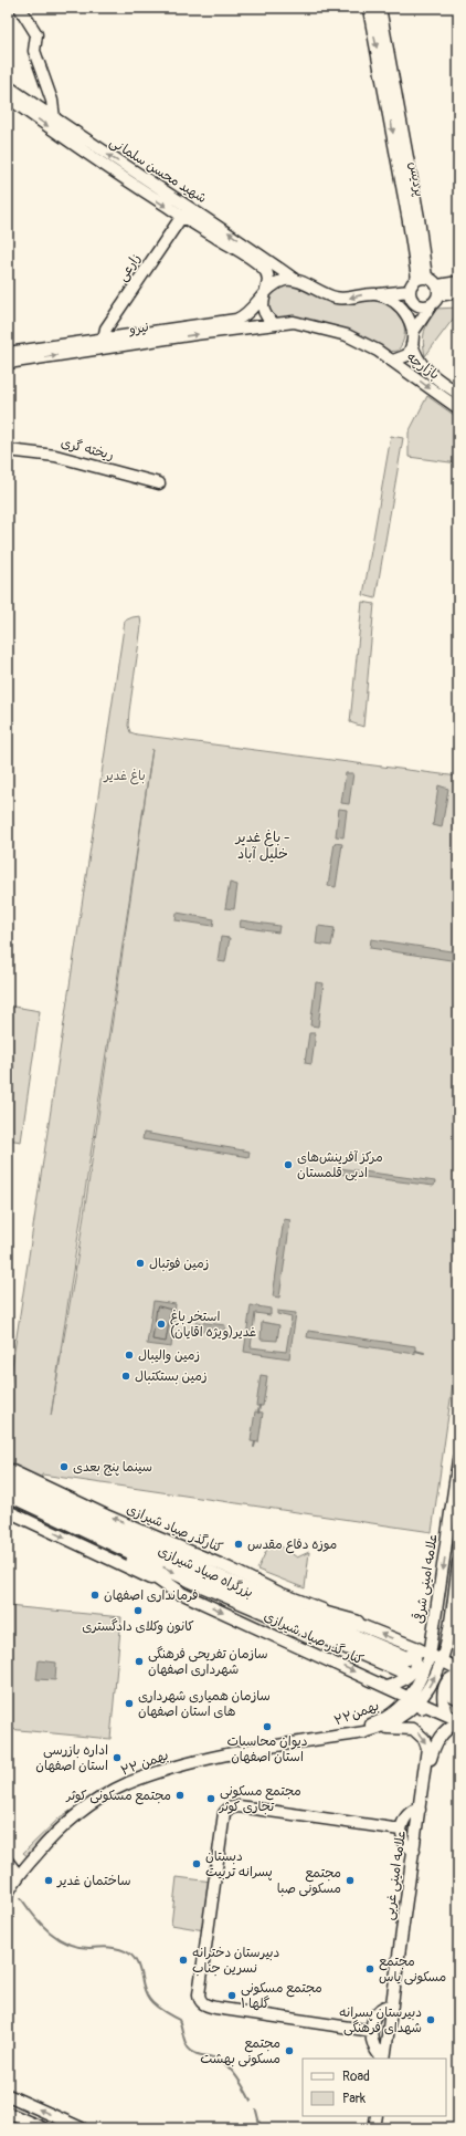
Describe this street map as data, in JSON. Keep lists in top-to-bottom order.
{
  "streets": {
    "highway": ["بزرگراه صیاد شیرازی"],
    "main road": [
      "شهید محسن سلمانی",
      "پردیس",
      "زارعی",
      "نیرو",
      "بازارچه",
      "ریخته گری",
      "کنارگذر صیاد شیرازی",
      "علامه امینی شرقی",
      "کنار گذر صیاد شیرازی",
      "۲۲بهمن",
      "۲۲ بهمن",
      "علامه امینی غربی"
    ]
  },
  "crossings": [
    ["شهید محسن سلمانی", "پردیس"],
    ["شهید محسن سلمانی", "زارعی"],
    ["شهید محسن سلمانی", "نیرو"],
    ["زارعی", "نیرو"],
    ["نیرو", "بازارچه"],
    ["کنارگذر صیاد شیرازی", "بزرگراه صیاد شیرازی"],
    ["کنارگذر صیاد شیرازی", "علامه امینی شرقی"],
    ["علامه امینی شرقی", "کنار گذر صیاد شیرازی"],
    ["علامه امینی شرقی", "۲۲بهمن"],
    ["علامه امینی شرقی", "۲۲ بهمن"],
    ["علامه امینی شرقی", "علامه امینی غربی"],
    ["کنار گذر صیاد شیرازی", "۲۲بهمن"],
    ["کنار گذر صیاد شیرازی", "علامه امینی غربی"],
    ["۲۲بهمن", "علامه امینی غربی"]
  ],
  "one_way": ["کنارگذر صیاد شیرازی", "کنار گذر صیاد شیرازی"],
  "districts": ["باغ غدیر - خلیل آباد"],
  "parks": ["باغ غدیر"],
  "places": [
    "مرکز آفرینش‌های ادبی قلمستان",
    "زمین فوتبال",
    "استخر باغ غدیر(ویژه اقایان)",
    "زمین والیبال",
    "زمین بستکتبال",
    "سینما پنج بعدی",
    "موزه دفاع مقدس",
    "فرمانداری اصفهان",
    "کانون وکلای دادگستری",
    "سازمان تفریحی فرهنگی شهرداری اصفهان",
    "سازمان همیاری شهرداری های استان اصفهان",
    "دیوان محاسبات استان اصفهان",
    "اداره بازرسی استان اصفهان",
    "مجتمع مسکونی کوثر",
    "مجتمع مسکونی تجاری کوثر",
    "دبستان پسرانه تربیت",
    "ساختمان غدیر",
    "مجتمع مسکونی صبا",
    "دبیرستان دخترانه نسرین جناب",
    "مجتمع مسکونی یاس",
    "مجتمع مسکونی گلها ۱",
    "دبیرستان پسرانه شهدای فرهنگی",
    "مجتمع مسکونی بهشت"
  ],
  "legend": ["Road", "Park"]
}
